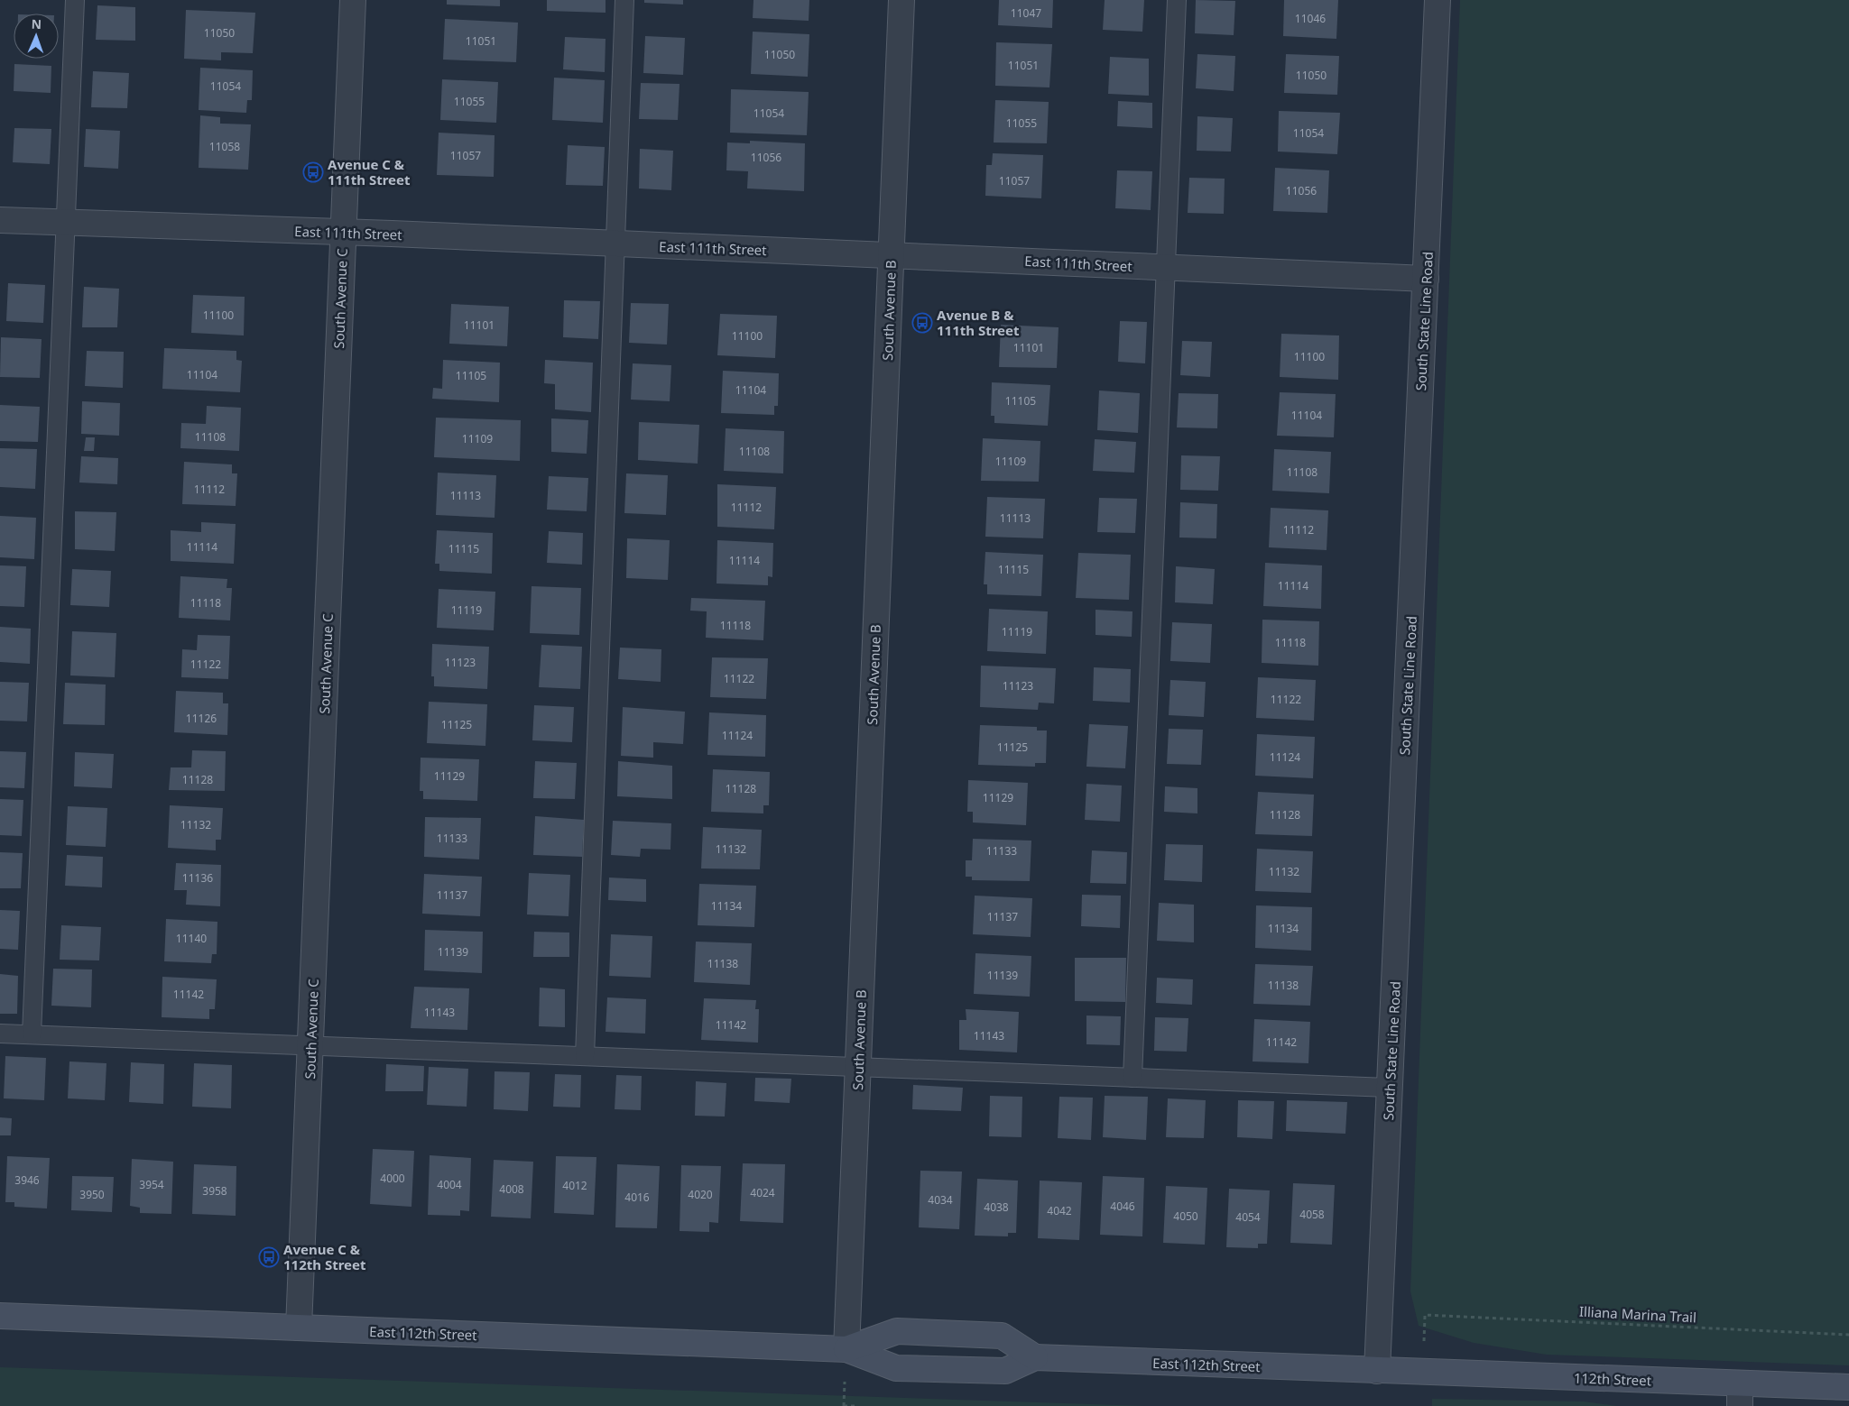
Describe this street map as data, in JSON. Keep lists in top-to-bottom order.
{
  "streets": {
    "street": [
      "East 111th Street",
      "South Avenue C",
      "South Avenue B",
      "South State Line Road",
      "East 112th Street",
      "112th Street"
    ],
    "path": ["Illiana Marina Trail"]
  },
  "crossings": [
    ["East 111th Street", "South Avenue C"],
    ["East 111th Street", "South Avenue B"],
    ["East 111th Street", "South State Line Road"],
    ["South Avenue C", "East 112th Street"],
    ["South Avenue B", "East 112th Street"],
    ["South State Line Road", "East 112th Street"],
    ["South State Line Road", "112th Street"],
    ["East 112th Street", "112th Street"]
  ],
  "places": {
    "bus stop": ["Avenue C & 111th Street", "Avenue B & 111th Street", "Avenue C & 112th Street"]
  },
  "house_numbers": [
    "11047",
    "11046",
    "11050",
    "11051",
    "11050",
    "11051",
    "11050",
    "11054",
    "11055",
    "11054",
    "11055",
    "11054",
    "11058",
    "11057",
    "11056",
    "11057",
    "11056",
    "11100",
    "11101",
    "11100",
    "11101",
    "11100",
    "11104",
    "11105",
    "11104",
    "11105",
    "11104",
    "11108",
    "11109",
    "11108",
    "11109",
    "11108",
    "11112",
    "11113",
    "11112",
    "11113",
    "11112",
    "11114",
    "11115",
    "11114",
    "11115",
    "11114",
    "11118",
    "11119",
    "11118",
    "11119",
    "11118",
    "11123",
    "11122",
    "11122",
    "11123",
    "11122",
    "11126",
    "11125",
    "11124",
    "11125",
    "11124",
    "11129",
    "11128",
    "11128",
    "11129",
    "11128",
    "11132",
    "11133",
    "11132",
    "11133",
    "11132",
    "11136",
    "11137",
    "11134",
    "11137",
    "11134",
    "11140",
    "11139",
    "11138",
    "11139",
    "11138",
    "11142",
    "11143",
    "11142",
    "11143",
    "11142",
    "4000",
    "3946",
    "3954",
    "4004",
    "4012",
    "4008",
    "3958",
    "4024",
    "3950",
    "4020",
    "4016",
    "4034",
    "4046",
    "4038",
    "4042",
    "4058",
    "4050",
    "4054"
  ],
  "north": "top"
}
